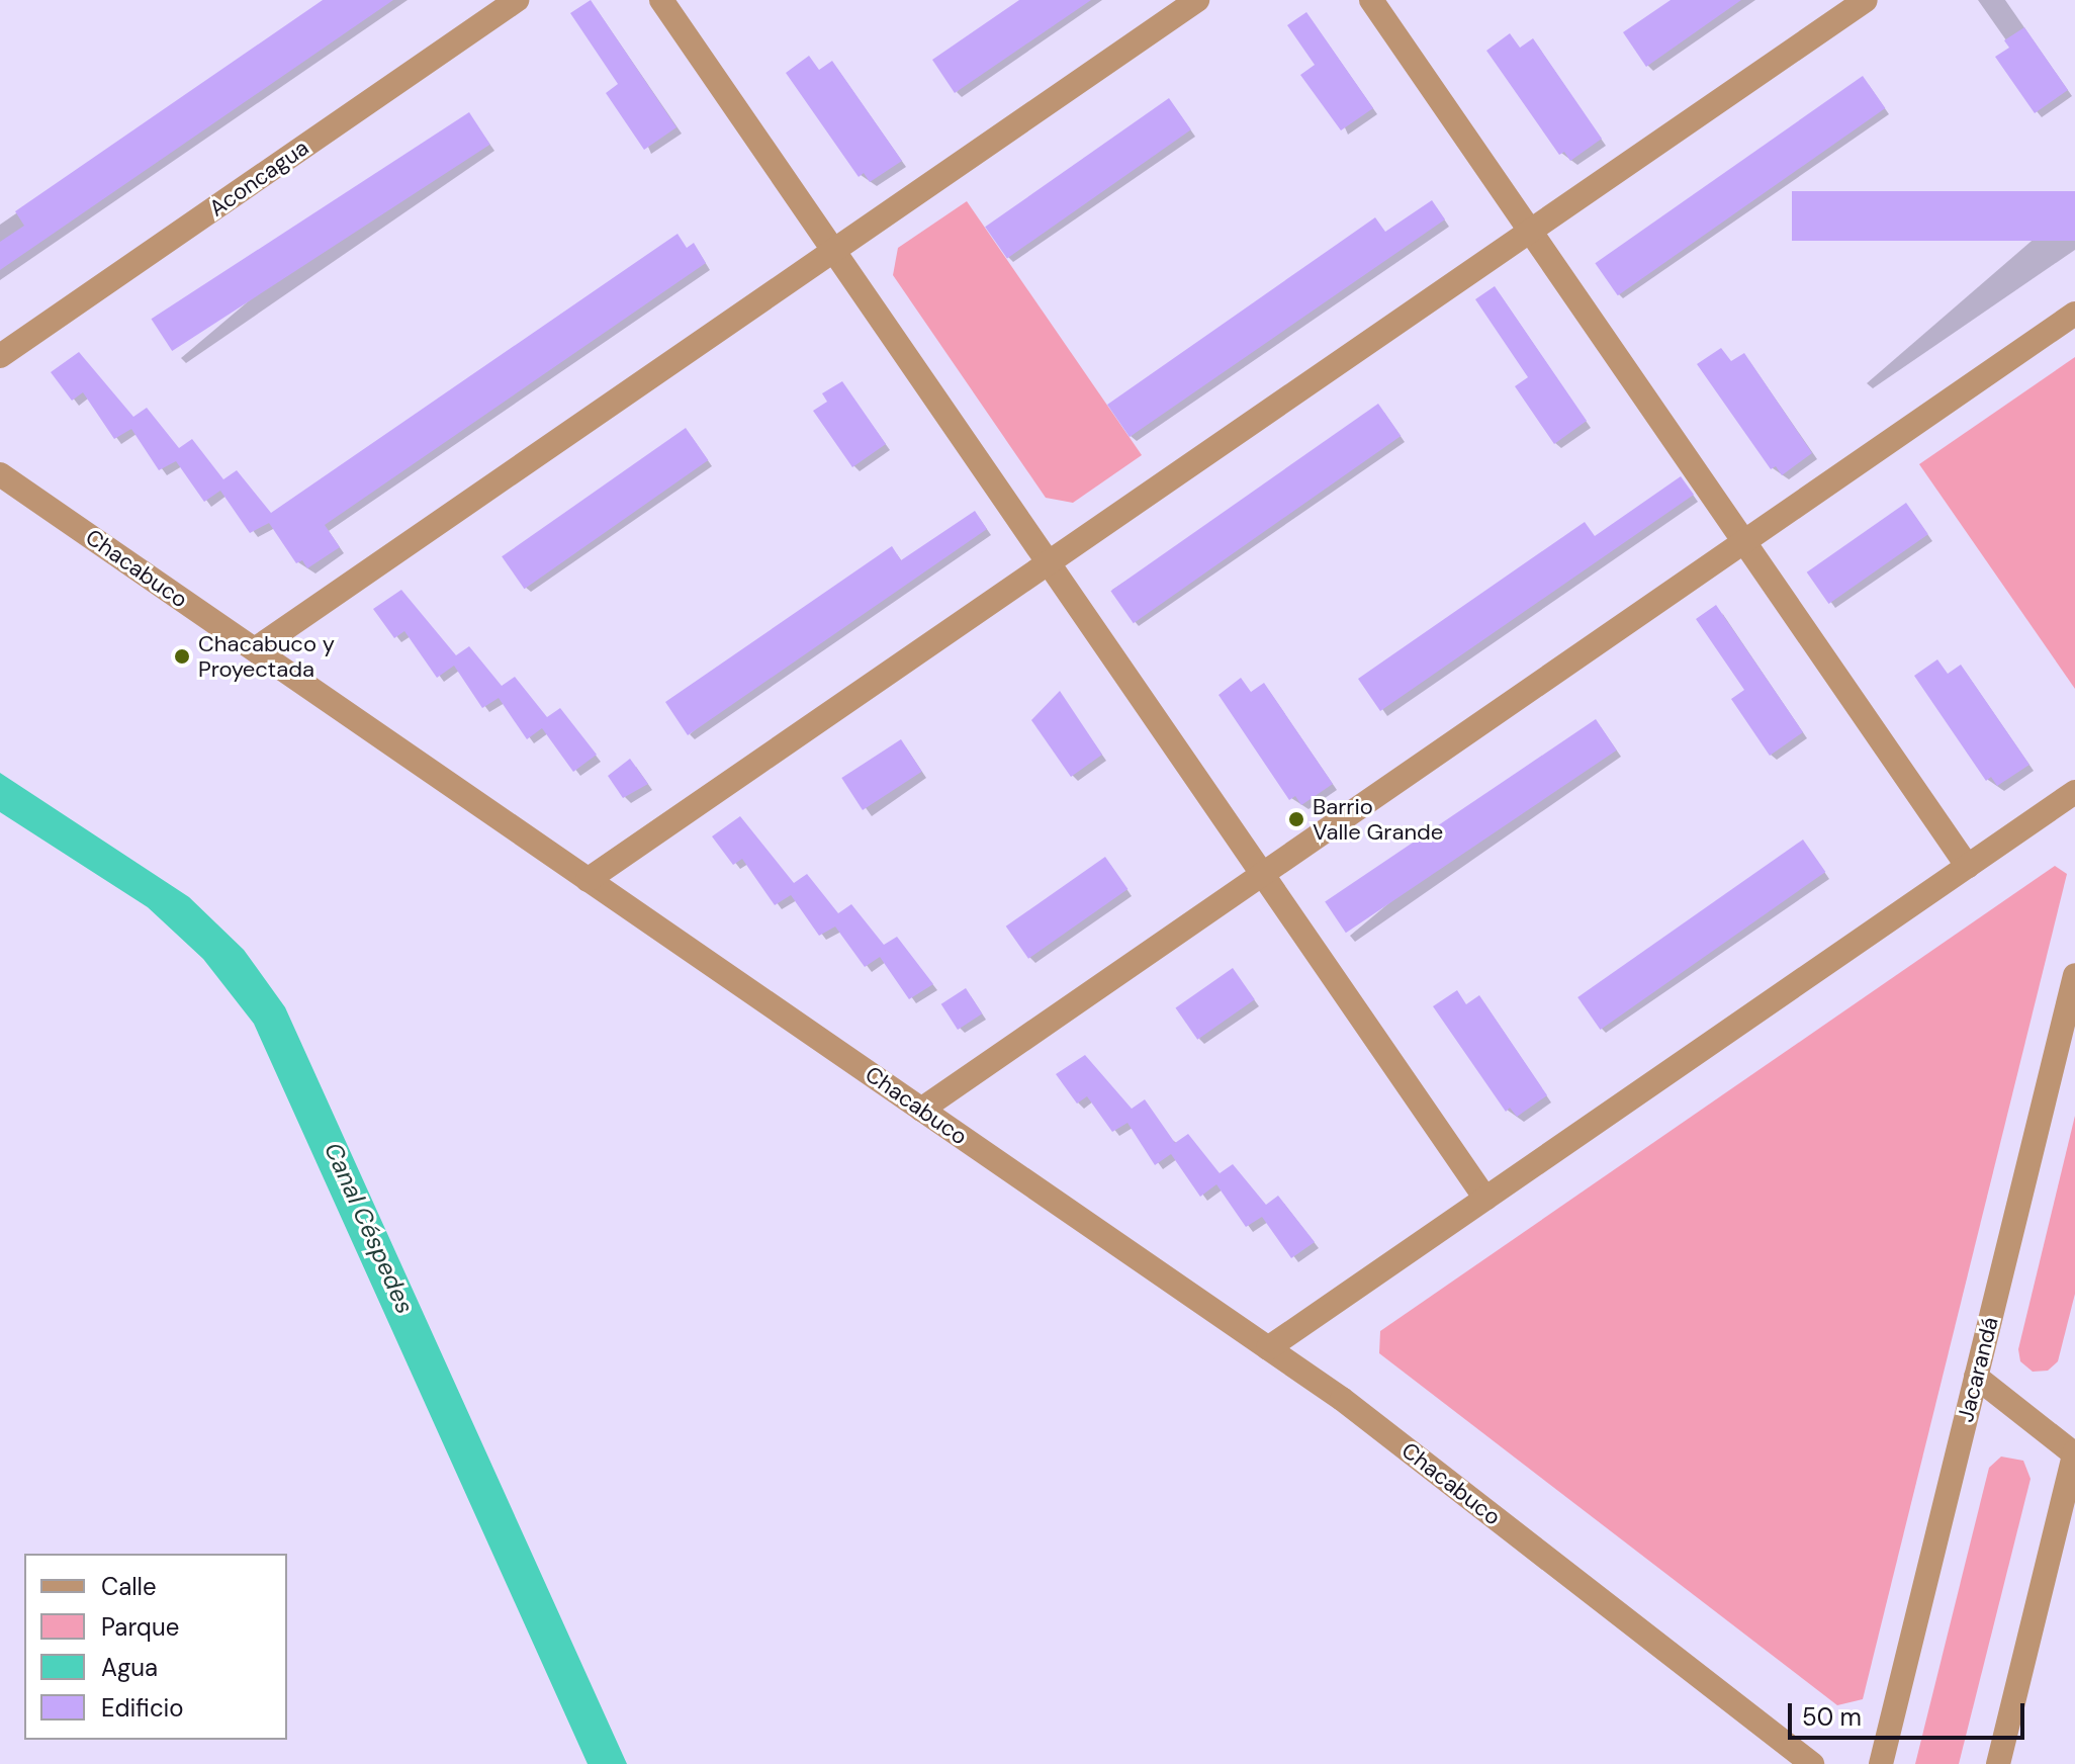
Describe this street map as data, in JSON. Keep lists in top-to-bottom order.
{
  "streets": {
    "street": ["Aconcagua", "Chacabuco", "Jacarandá"]
  },
  "water": ["Canal Céspedes"],
  "places": ["Chacabuco y Proyectada", "Barrio Valle Grande"],
  "legend": [
    "Calle",
    "Parque",
    "Agua",
    "Edificio"
  ],
  "scale_bar": "50 m"
}
